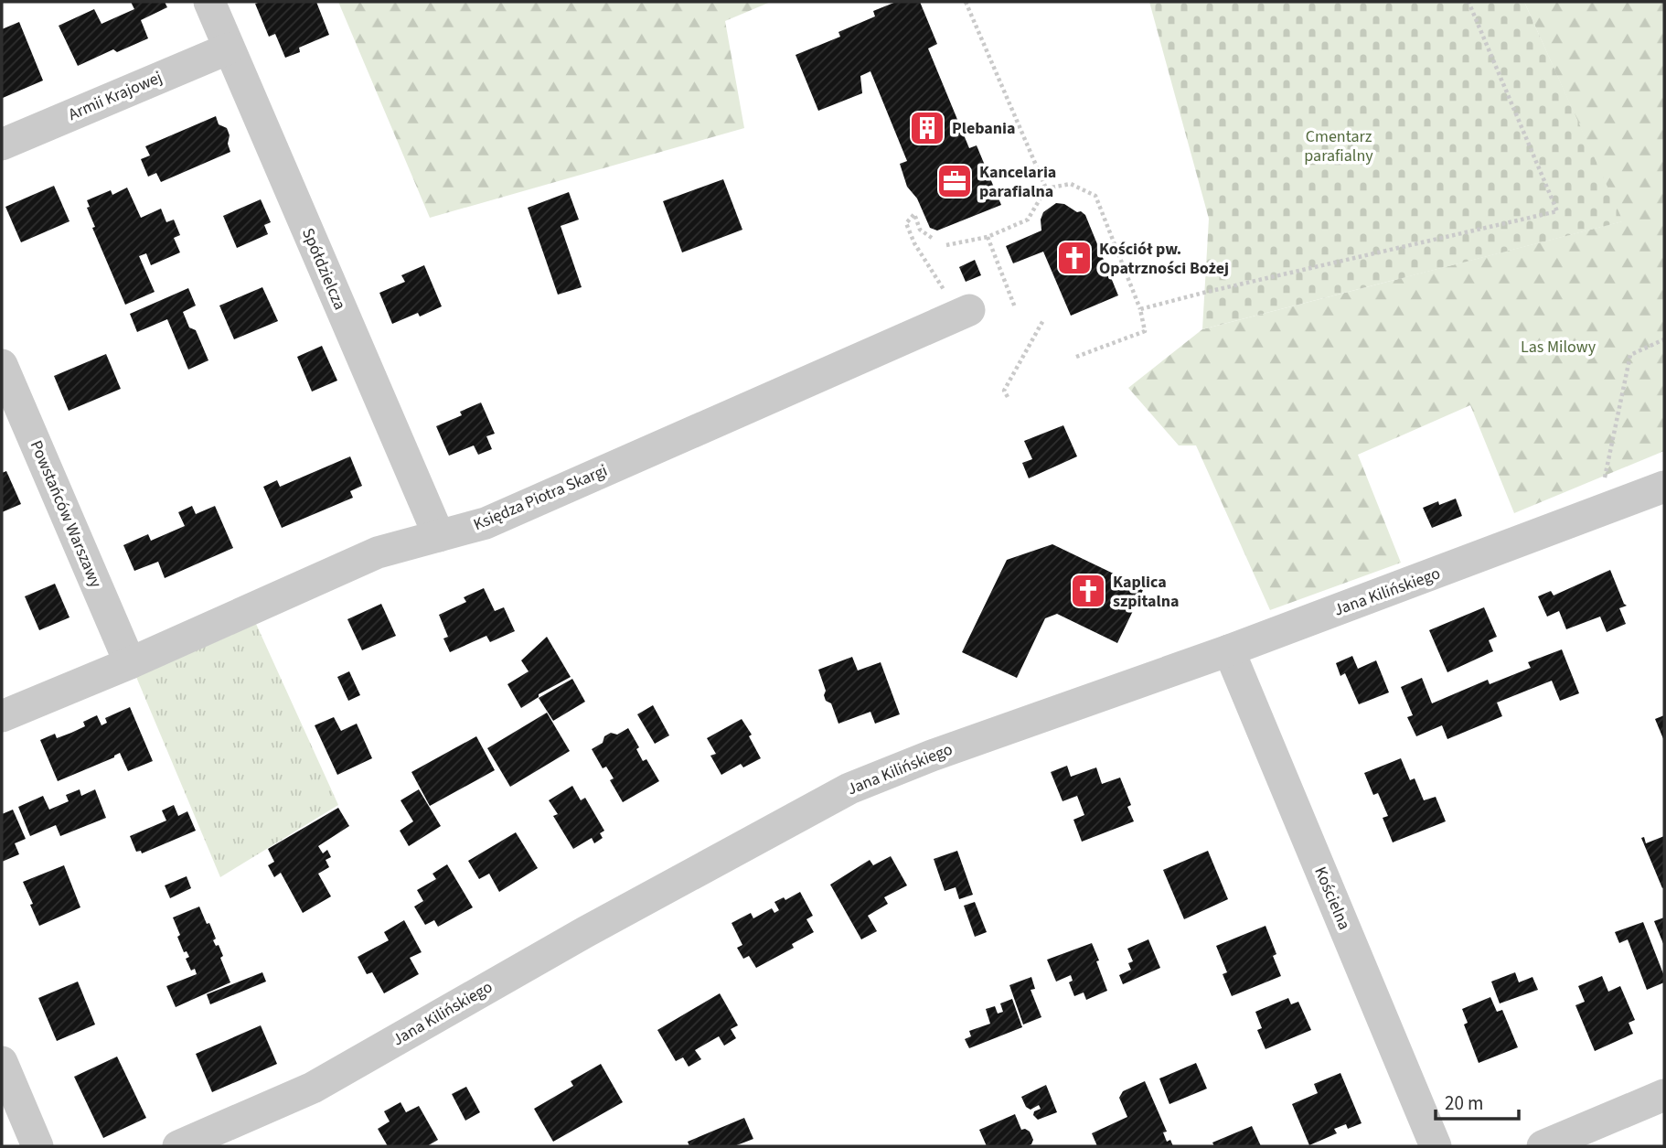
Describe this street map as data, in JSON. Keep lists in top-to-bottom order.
{
  "streets": {
    "street": [
      "Armii Krajowej",
      "Spółdzielcza",
      "Księdza Piotra Skargi",
      "Powstańców Warszawy",
      "Jana Kilińskiego",
      "Kościelna"
    ]
  },
  "crossings": [
    ["Armii Krajowej", "Spółdzielcza"],
    ["Spółdzielcza", "Księdza Piotra Skargi"],
    ["Księdza Piotra Skargi", "Powstańców Warszawy"],
    ["Jana Kilińskiego", "Kościelna"]
  ],
  "parks": ["Cmentarz parafialny", "Las Milowy"],
  "places": {
    "building": ["Plebania"],
    "office": ["Kancelaria parafialna"],
    "church": ["Kościół pw. Opatrzności Bożej", "Kaplica szpitalna"]
  },
  "scale_bar": "20 m"
}
